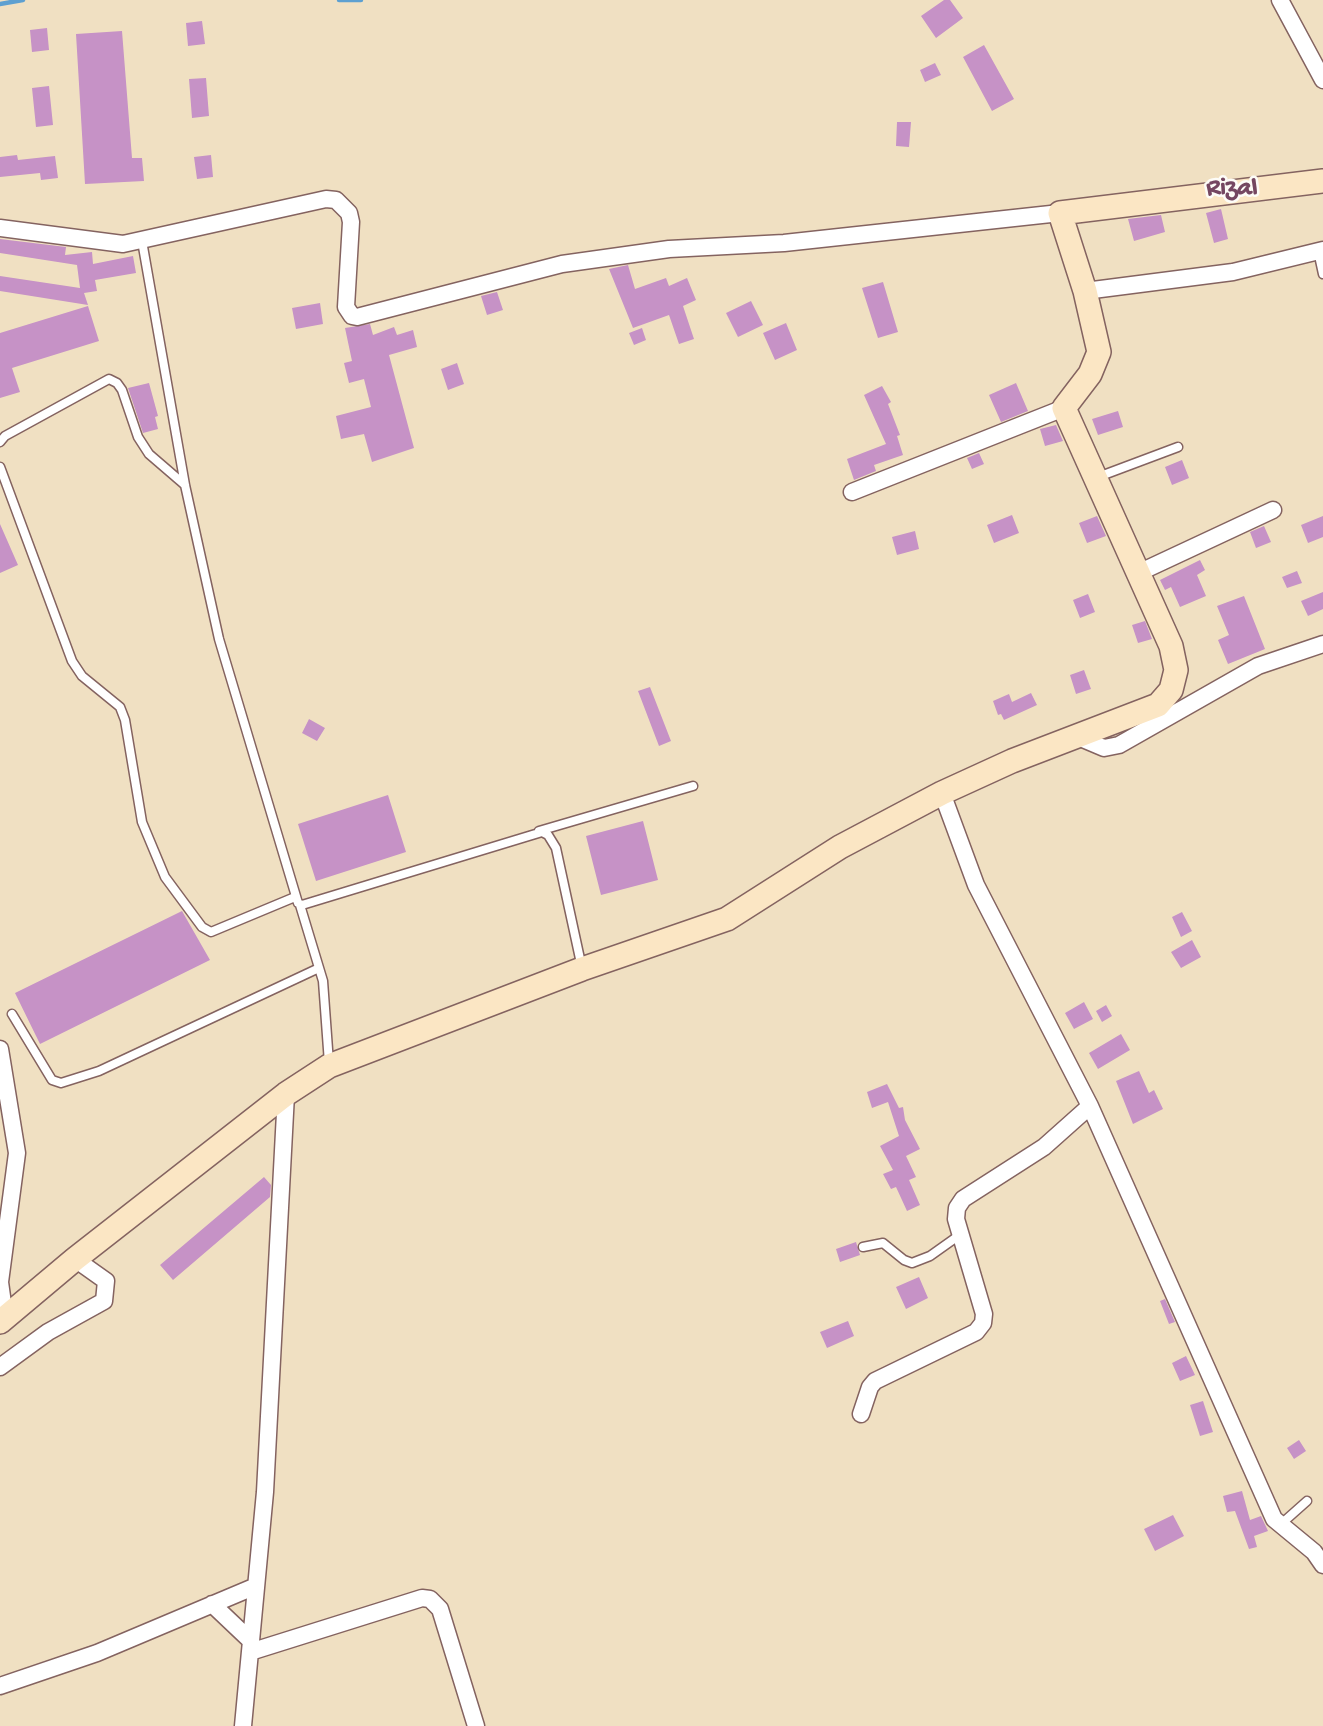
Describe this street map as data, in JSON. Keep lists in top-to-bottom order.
{
  "districts": ["Rizal"]
}
